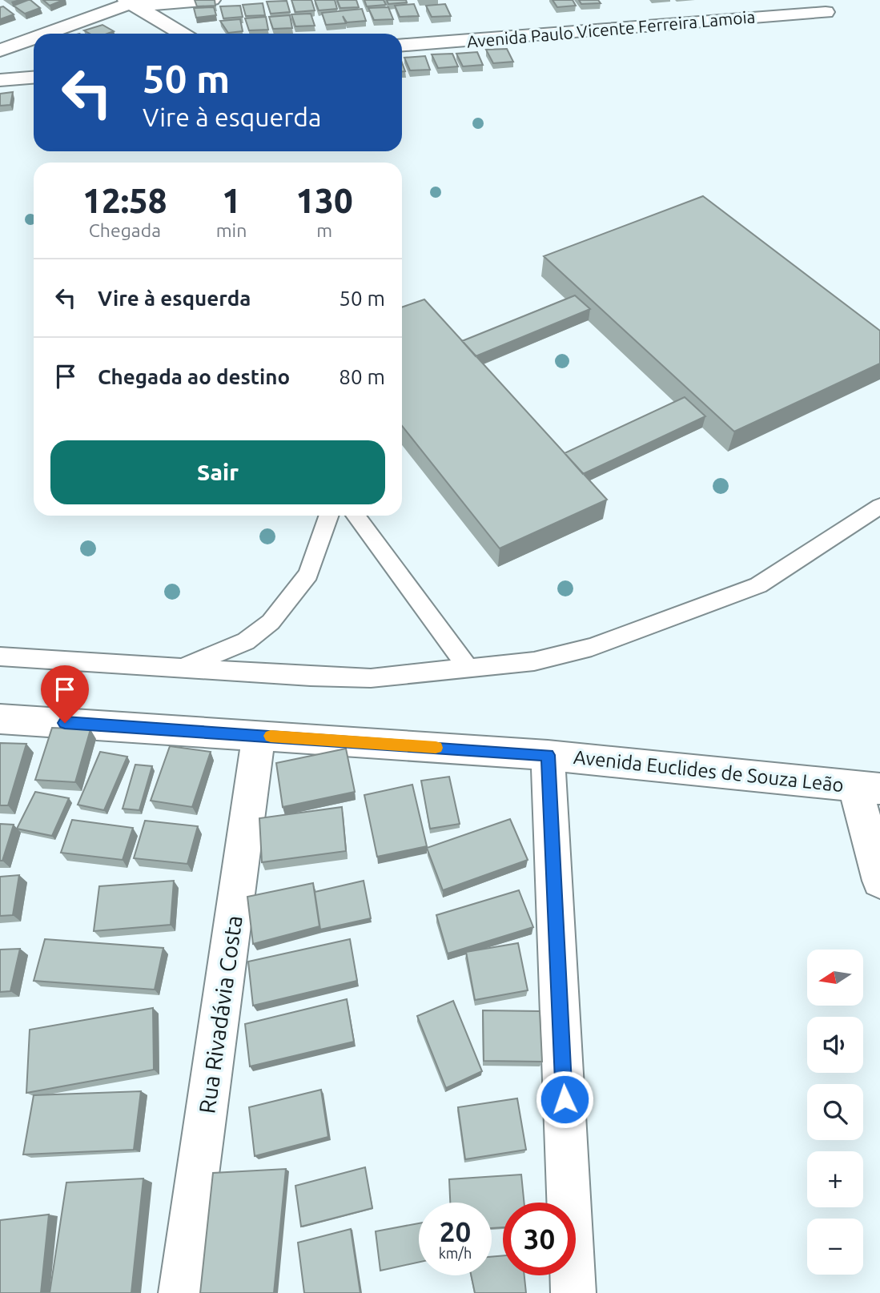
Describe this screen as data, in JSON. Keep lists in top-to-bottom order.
{
  "streets": {
    "street": ["Avenida Paulo Vicente Ferreira Lamoia", "Avenida Euclides de Souza Leão", "Rua Rivadávia Costa"]
  },
  "crossings": [
    ["Avenida Euclides de Souza Leão", "Rua Rivadávia Costa"]
  ],
  "north": "left",
  "page": {
    "turn": ["50 m", "Vire à esquerda"],
    "eta": [
      "12:58",
      "Chegada",
      "1",
      "min",
      "130",
      "m"
    ],
    "list": [
      {
        "name": "Vire à esquerda",
        "value": "50 m"
      },
      {
        "name": "Chegada ao destino",
        "value": "80 m"
      }
    ],
    "buttons": "Sair",
    "map_buttons": ["+", "−"],
    "speed": "20 km/h",
    "limit": "30"
  }
}
